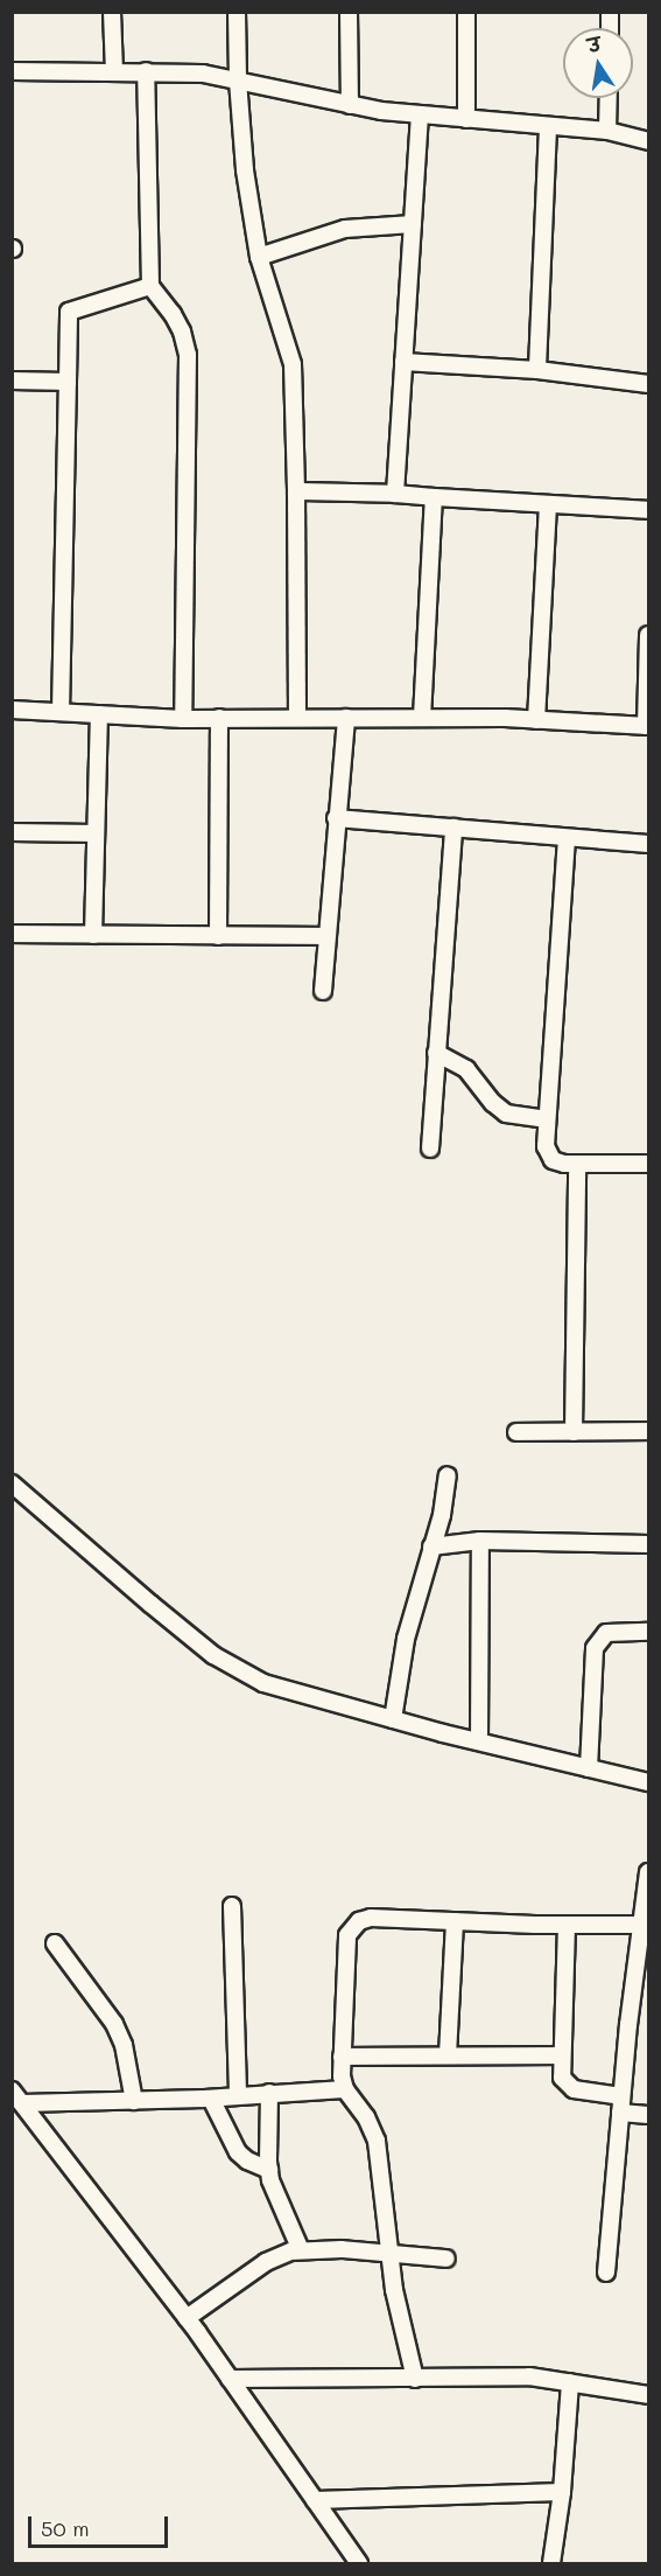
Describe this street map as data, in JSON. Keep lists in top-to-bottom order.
{
  "scale_bar": "50 m",
  "north": "top"
}
